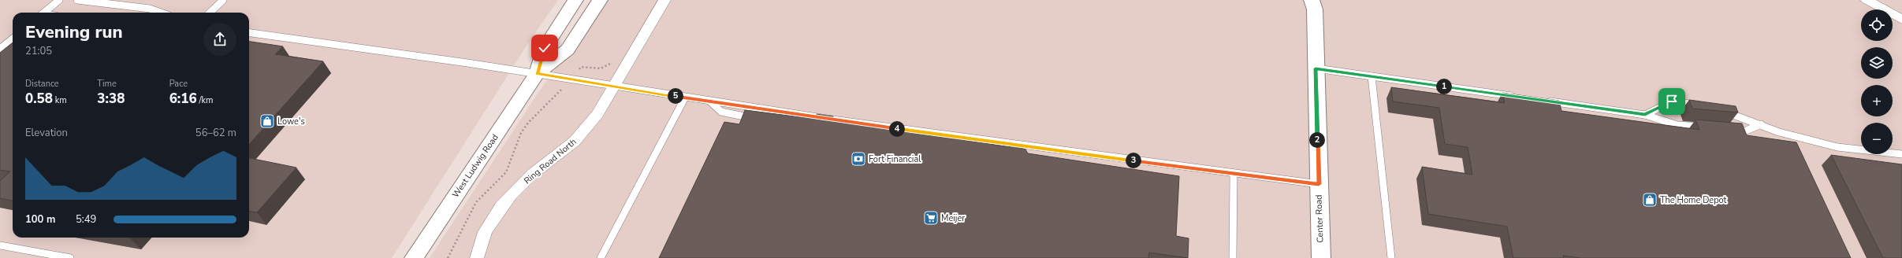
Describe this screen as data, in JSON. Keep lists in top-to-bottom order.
{
  "streets": {
    "main road": ["West Ludwig Road", "Center Road"],
    "street": ["Ring Road North"]
  },
  "places": {
    "shop": ["Lowe's", "The Home Depot"],
    "bank": ["Fort Financial"],
    "supermarket": ["Meijer"]
  },
  "page": {
    "map_buttons": ["+", "−"],
    "heading": ["Evening run", "21:05"],
    "stats": [
      ["Distance", "0.58 km"],
      ["Time", "3:38"],
      ["Pace", "6:16 /km"]
    ],
    "pins": [
      "1",
      "5",
      "4",
      "2",
      "3"
    ],
    "chart": ["Elevation", "56–62 m"],
    "list": [
      {
        "name": "100 m",
        "note": "5:49"
      }
    ]
  }
}
